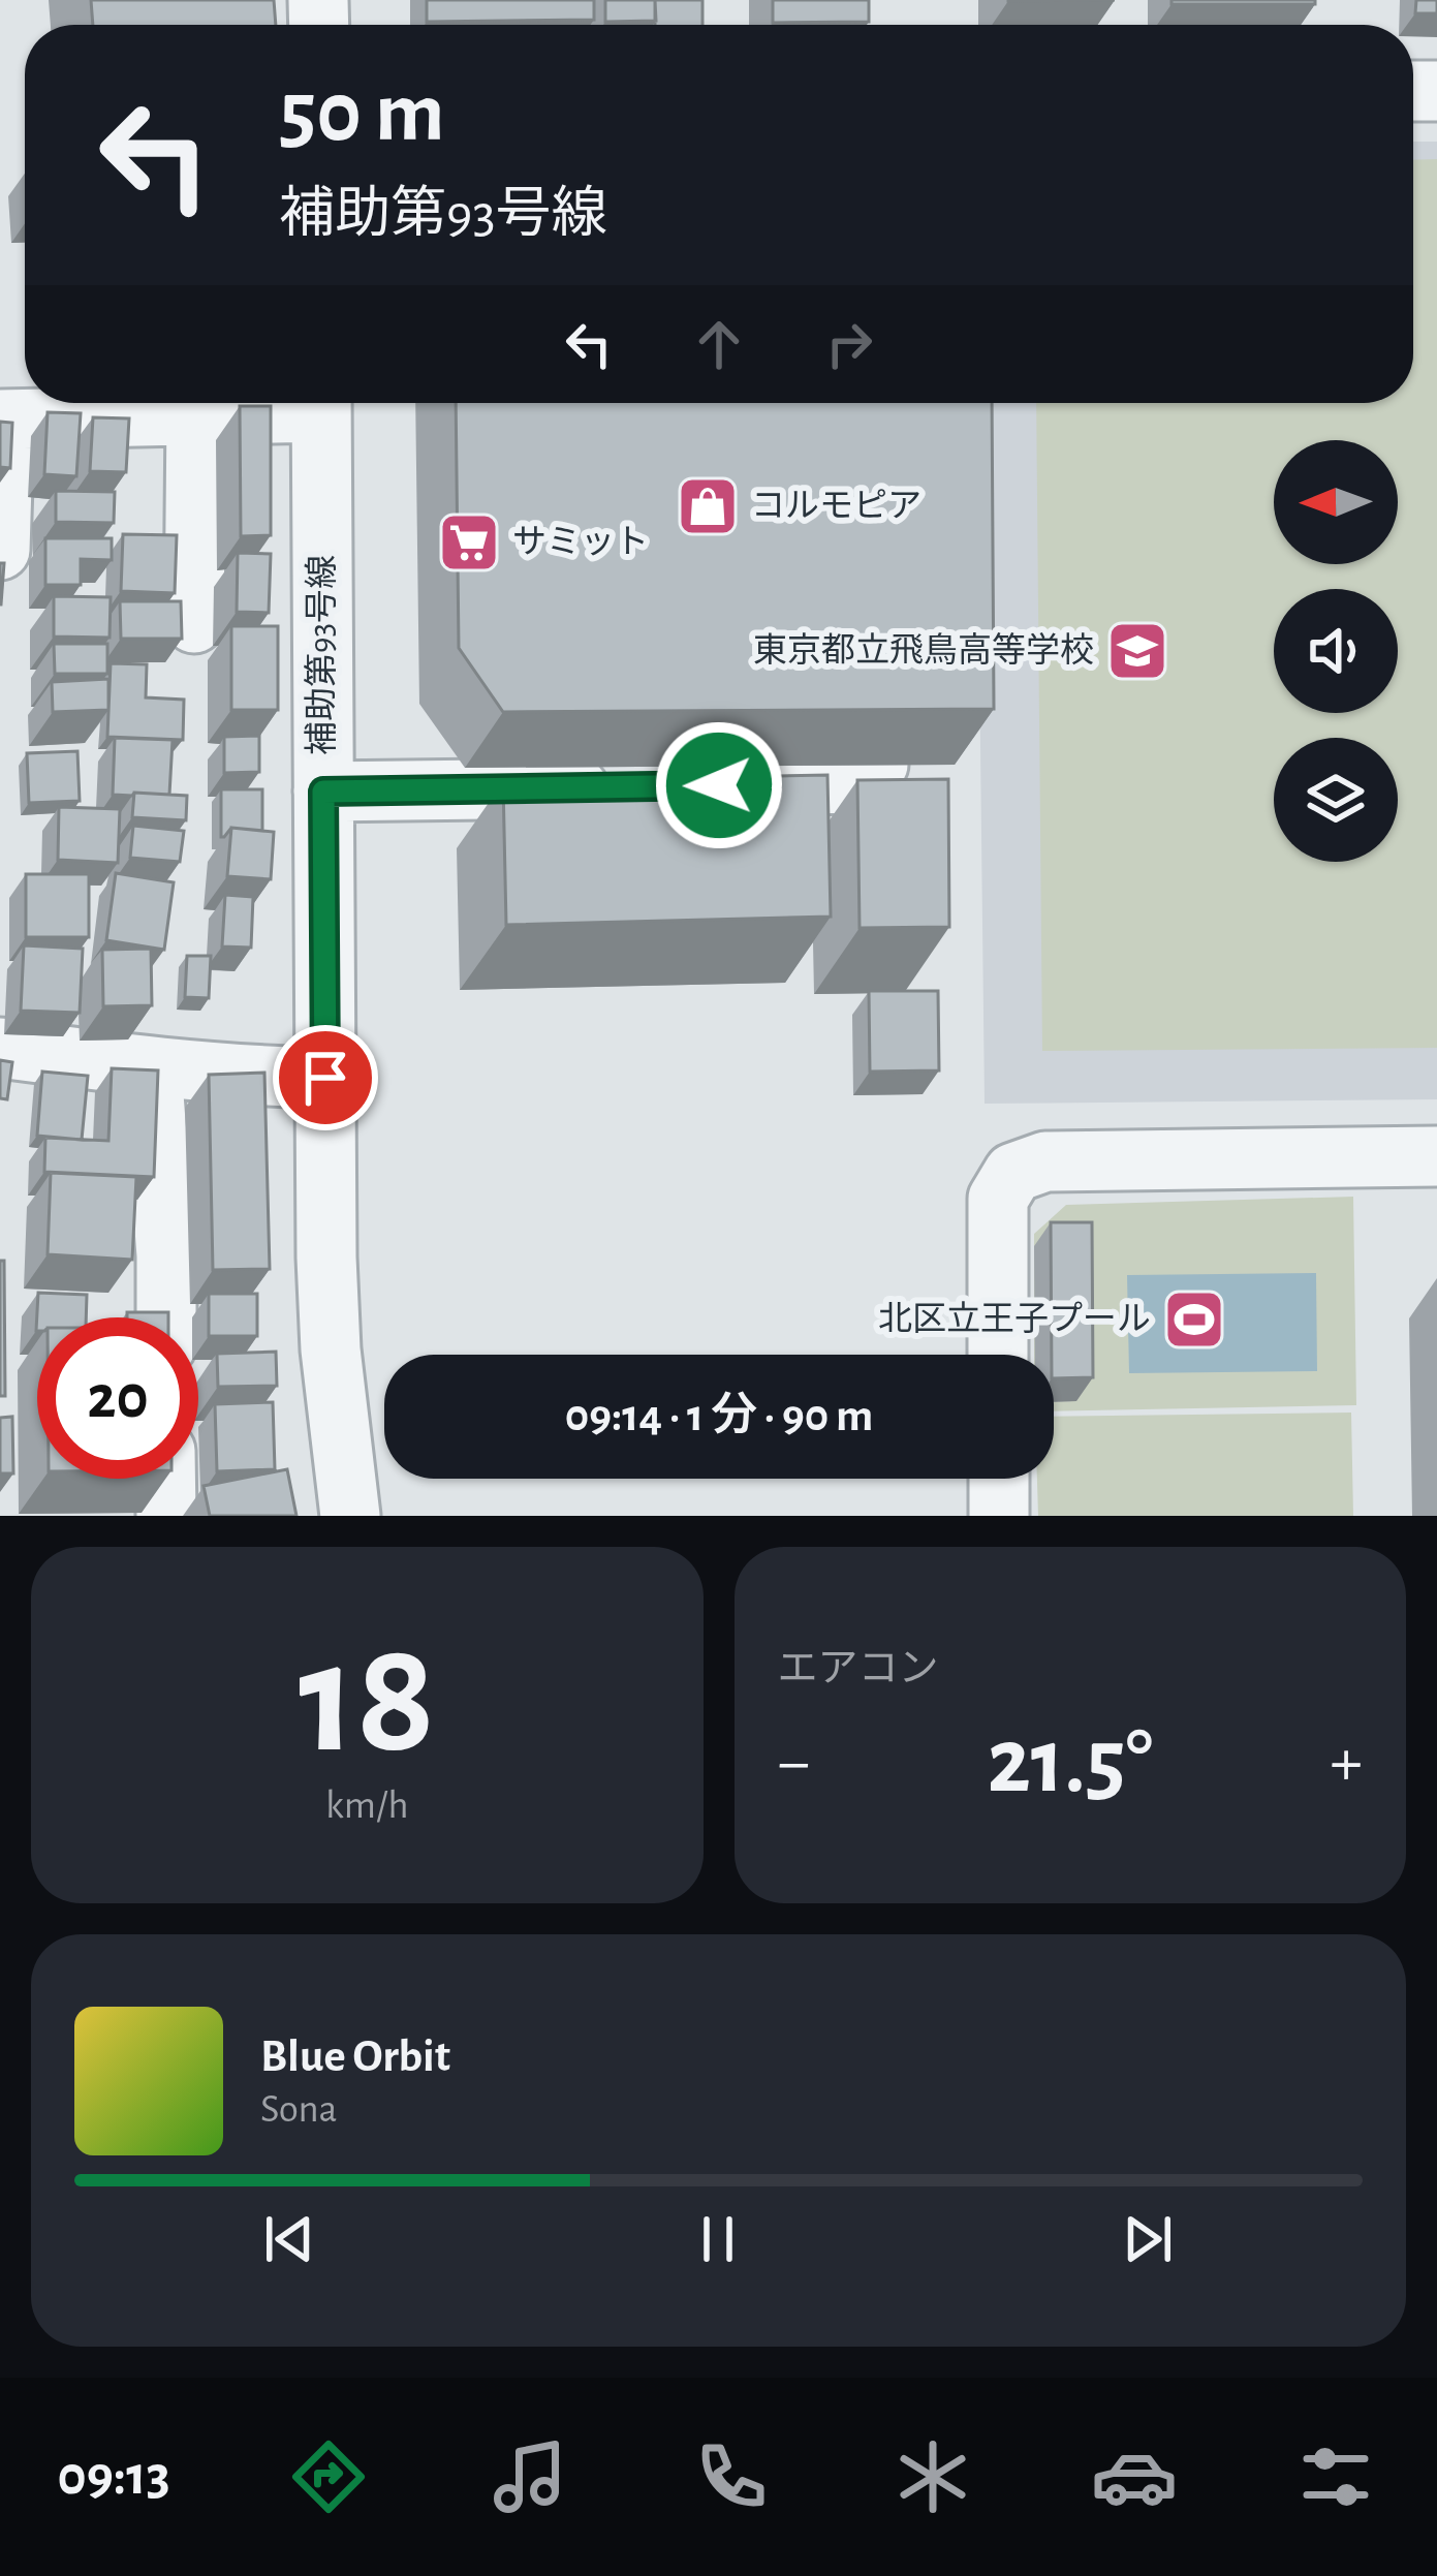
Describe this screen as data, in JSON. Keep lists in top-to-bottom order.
{
  "streets": {
    "street": ["補助第93号線"]
  },
  "places": {
    "shop": ["コルモピア"],
    "supermarket": ["サミット"],
    "school or university": ["東京都立飛鳥高等学校"],
    "sports": ["北区立王子プール"]
  },
  "north": "left",
  "page": {
    "turn": ["50 m", "補助第93号線"],
    "limit": "20",
    "trip": "09:14 · 1 分 · 90 m",
    "tile": [
      ["18", "km/h"],
      "エアコン"
    ],
    "heat": ["−", "21.5°", "+"],
    "song": ["Blue Orbit", "Sona"],
    "tabs": "09:13"
  }
}
